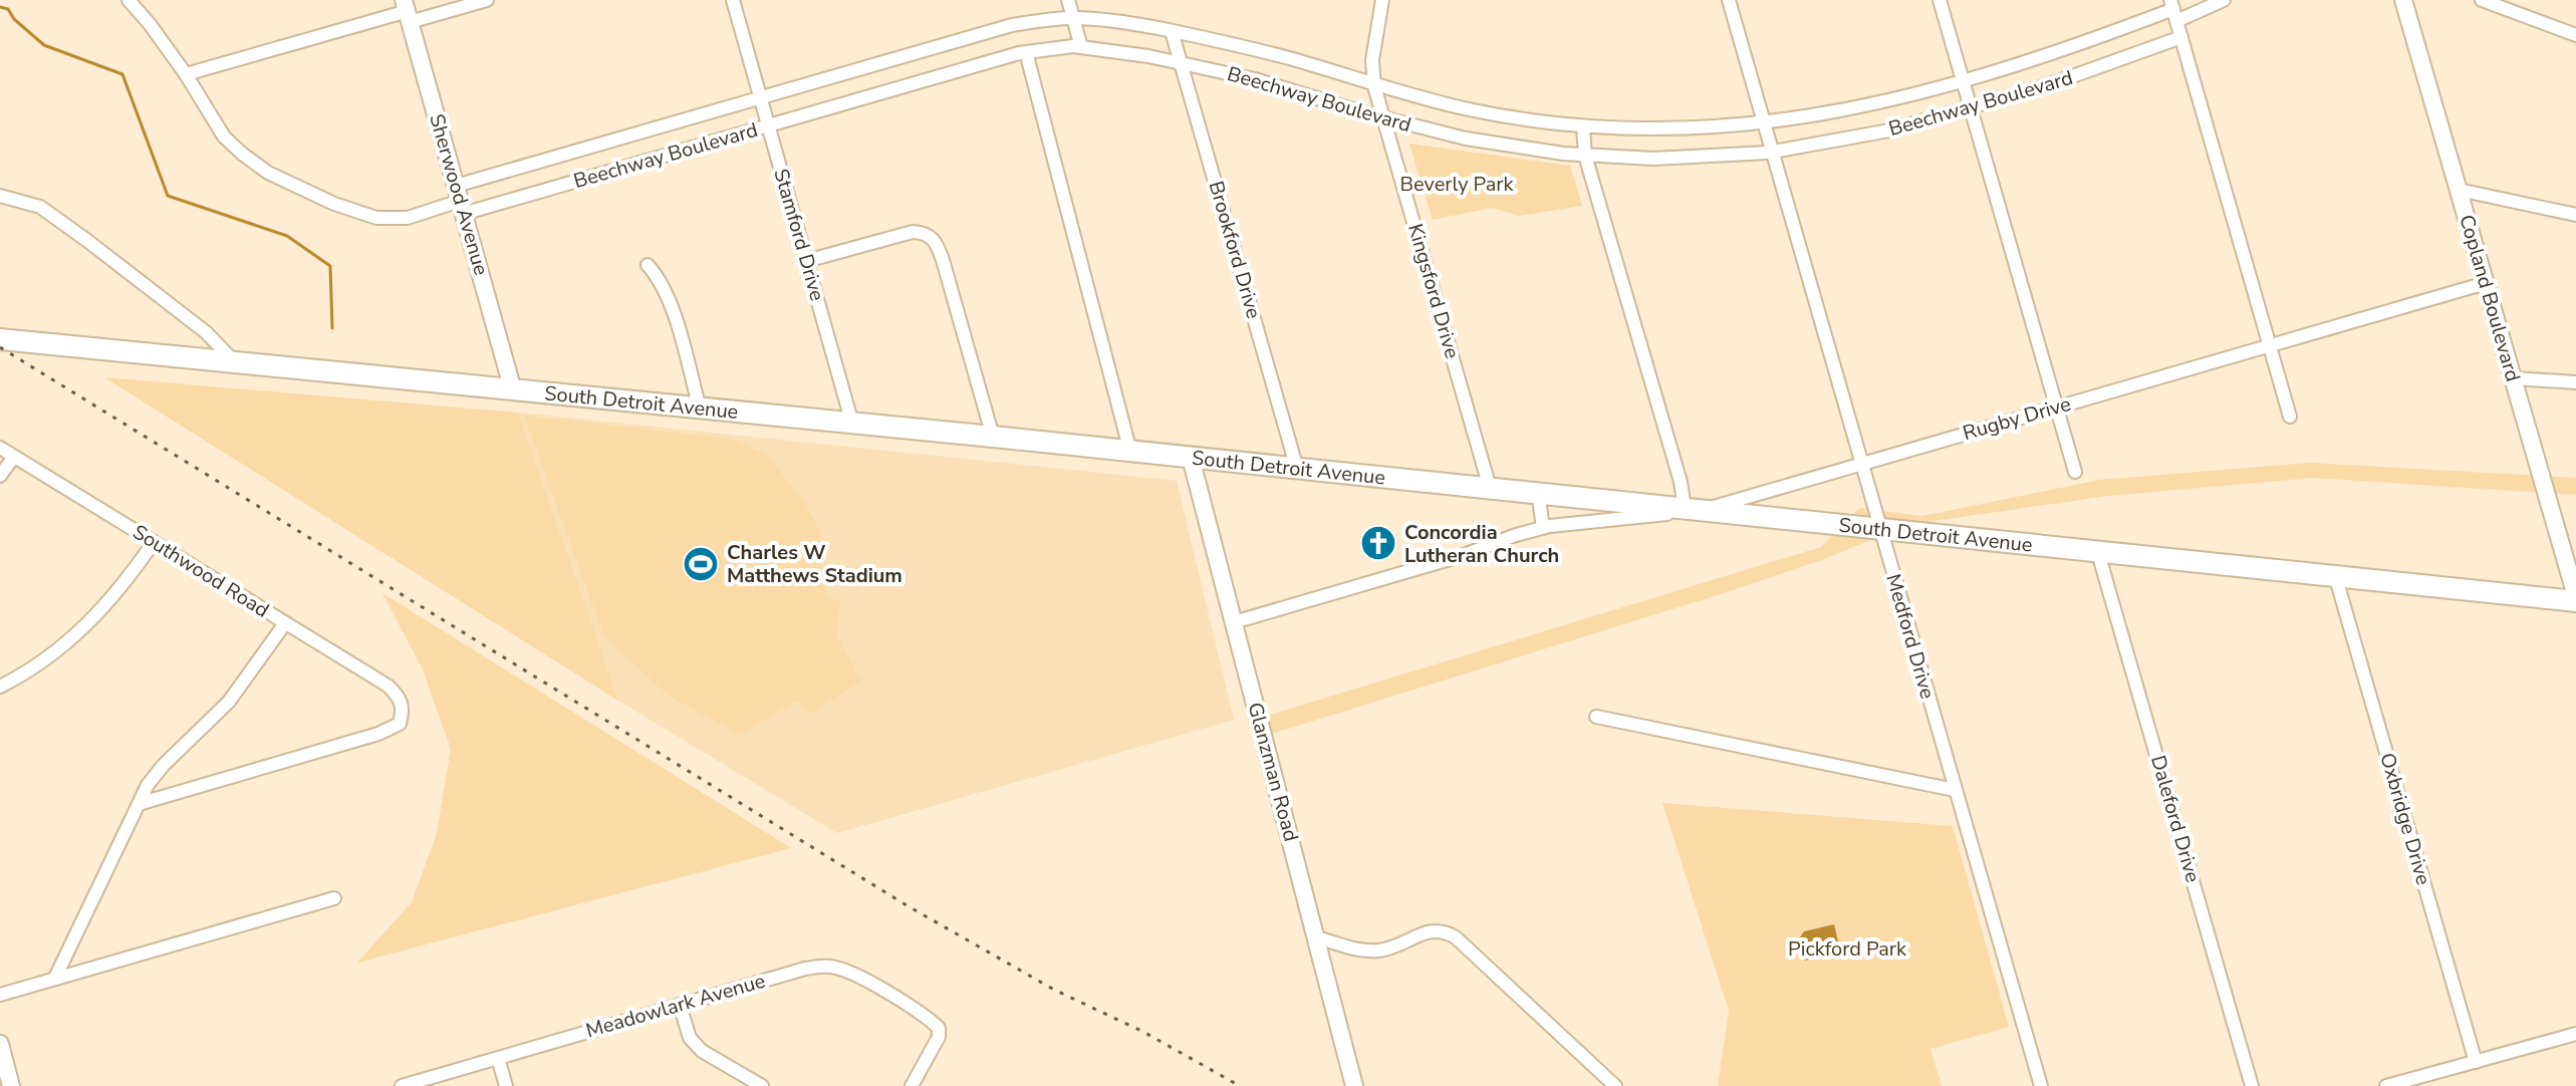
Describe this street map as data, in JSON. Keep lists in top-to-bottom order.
{
  "streets": {
    "main road": ["South Detroit Avenue"],
    "street": [
      "Beechway Boulevard",
      "Sherwood Avenue",
      "Stamford Drive",
      "Brookford Drive",
      "Kingsford Drive",
      "Copland Boulevard",
      "Rugby Drive",
      "Southwood Road",
      "Medford Drive",
      "Glanzman Road",
      "Daleford Drive",
      "Oxbridge Drive",
      "Meadowlark Avenue"
    ]
  },
  "crossings": [
    ["Beechway Boulevard", "Sherwood Avenue"],
    ["Beechway Boulevard", "Stamford Drive"],
    ["Beechway Boulevard", "Brookford Drive"],
    ["Beechway Boulevard", "Kingsford Drive"],
    ["Beechway Boulevard", "Medford Drive"],
    ["Sherwood Avenue", "South Detroit Avenue"],
    ["Stamford Drive", "South Detroit Avenue"],
    ["Brookford Drive", "South Detroit Avenue"],
    ["Kingsford Drive", "South Detroit Avenue"],
    ["Copland Boulevard", "South Detroit Avenue"],
    ["Copland Boulevard", "Rugby Drive"],
    ["South Detroit Avenue", "Rugby Drive"],
    ["South Detroit Avenue", "Medford Drive"],
    ["South Detroit Avenue", "Glanzman Road"],
    ["South Detroit Avenue", "Daleford Drive"],
    ["South Detroit Avenue", "Oxbridge Drive"],
    ["Rugby Drive", "Medford Drive"],
    ["Rugby Drive", "Glanzman Road"]
  ],
  "parks": ["Beverly Park", "Pickford Park"],
  "places": {
    "church": ["Concordia Lutheran Church"],
    "sports": ["Charles W Matthews Stadium"]
  }
}
